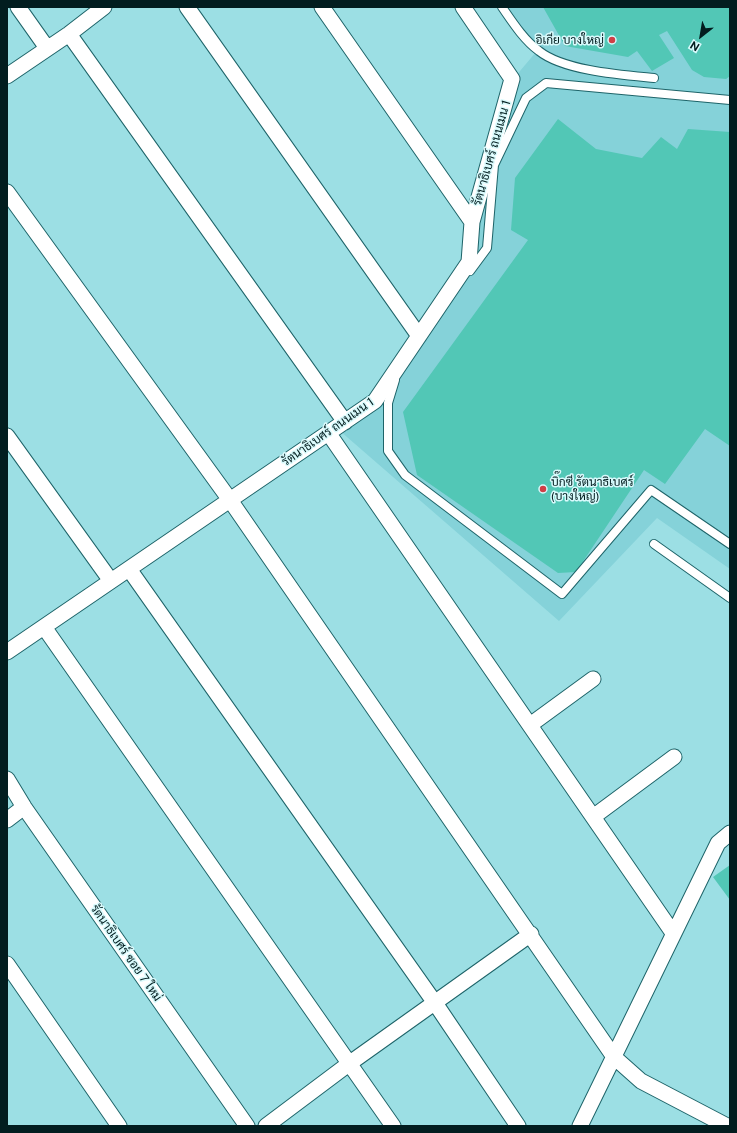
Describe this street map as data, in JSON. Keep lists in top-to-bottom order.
{
  "streets": {
    "street": ["รัตนาธิเบศร์ ถนนเมน 1", "รัตนาธิเบศร์ ซอย 7 ใหม่"]
  },
  "places": ["อิเกีย บางใหญ่", "บิ๊กซี รัตนาธิเบศร์ (บางใหญ่)"],
  "north": "bottom left"
}
